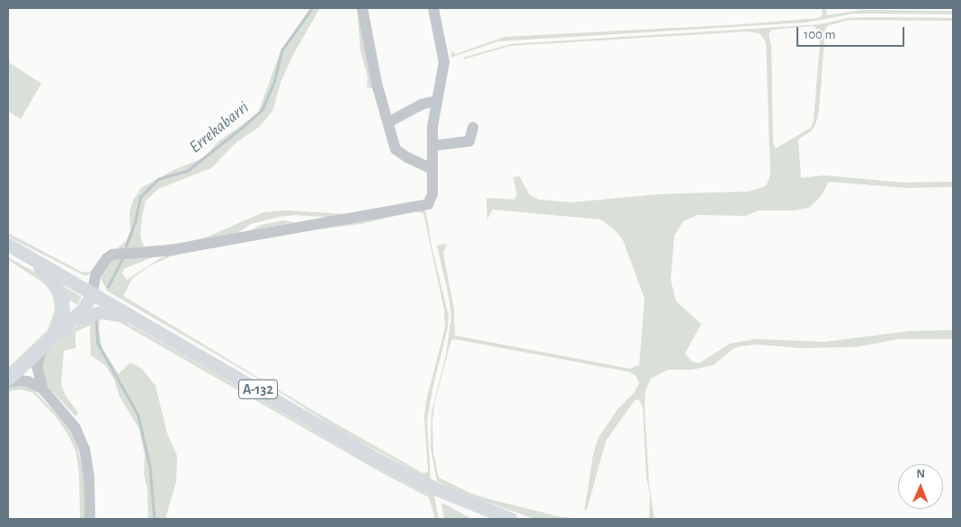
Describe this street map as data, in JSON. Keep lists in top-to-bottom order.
{
  "streets": {
    "main road": ["A-132"]
  },
  "water": ["Errekabarri"],
  "scale_bar": "100 m",
  "north": "top"
}
